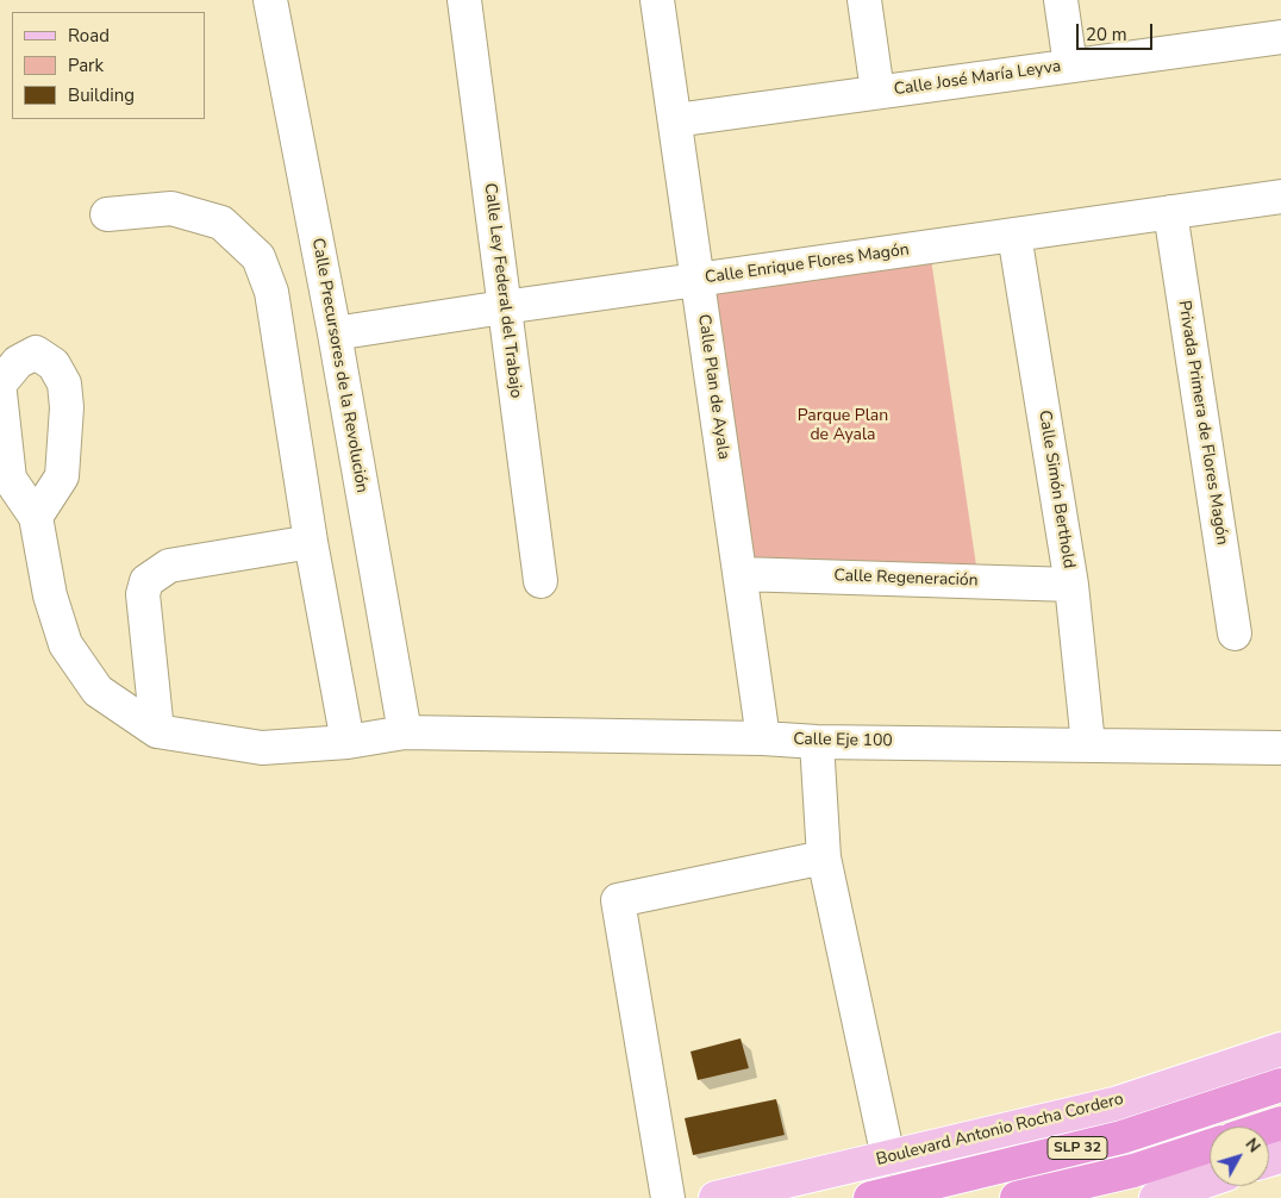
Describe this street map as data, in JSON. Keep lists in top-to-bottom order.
{
  "streets": {
    "highway": ["Boulevard Antonio Rocha Cordero", "SLP 32"],
    "street": [
      "Calle José María Leyva",
      "Calle Enrique Flores Magón",
      "Calle Ley Federal del Trabajo",
      "Calle Precursores de la Revolución",
      "Calle Plan de Ayala",
      "Privada Primera de Flores Magón",
      "Calle Simón Berthold",
      "Calle Regeneración",
      "Calle Eje 100"
    ]
  },
  "crossings": [
    ["Calle José María Leyva", "Calle Plan de Ayala"],
    ["Calle Enrique Flores Magón", "Calle Ley Federal del Trabajo"],
    ["Calle Enrique Flores Magón", "Calle Precursores de la Revolución"],
    ["Calle Enrique Flores Magón", "Calle Plan de Ayala"],
    ["Calle Enrique Flores Magón", "Privada Primera de Flores Magón"],
    ["Calle Enrique Flores Magón", "Calle Simón Berthold"],
    ["Calle Precursores de la Revolución", "Calle Eje 100"],
    ["Calle Plan de Ayala", "Calle Regeneración"],
    ["Calle Plan de Ayala", "Calle Eje 100"],
    ["Calle Simón Berthold", "Calle Regeneración"],
    ["Calle Simón Berthold", "Calle Eje 100"]
  ],
  "parks": ["Parque Plan de Ayala"],
  "legend": ["Road", "Park", "Building"],
  "scale_bar": "20 m",
  "north": "top right"
}
